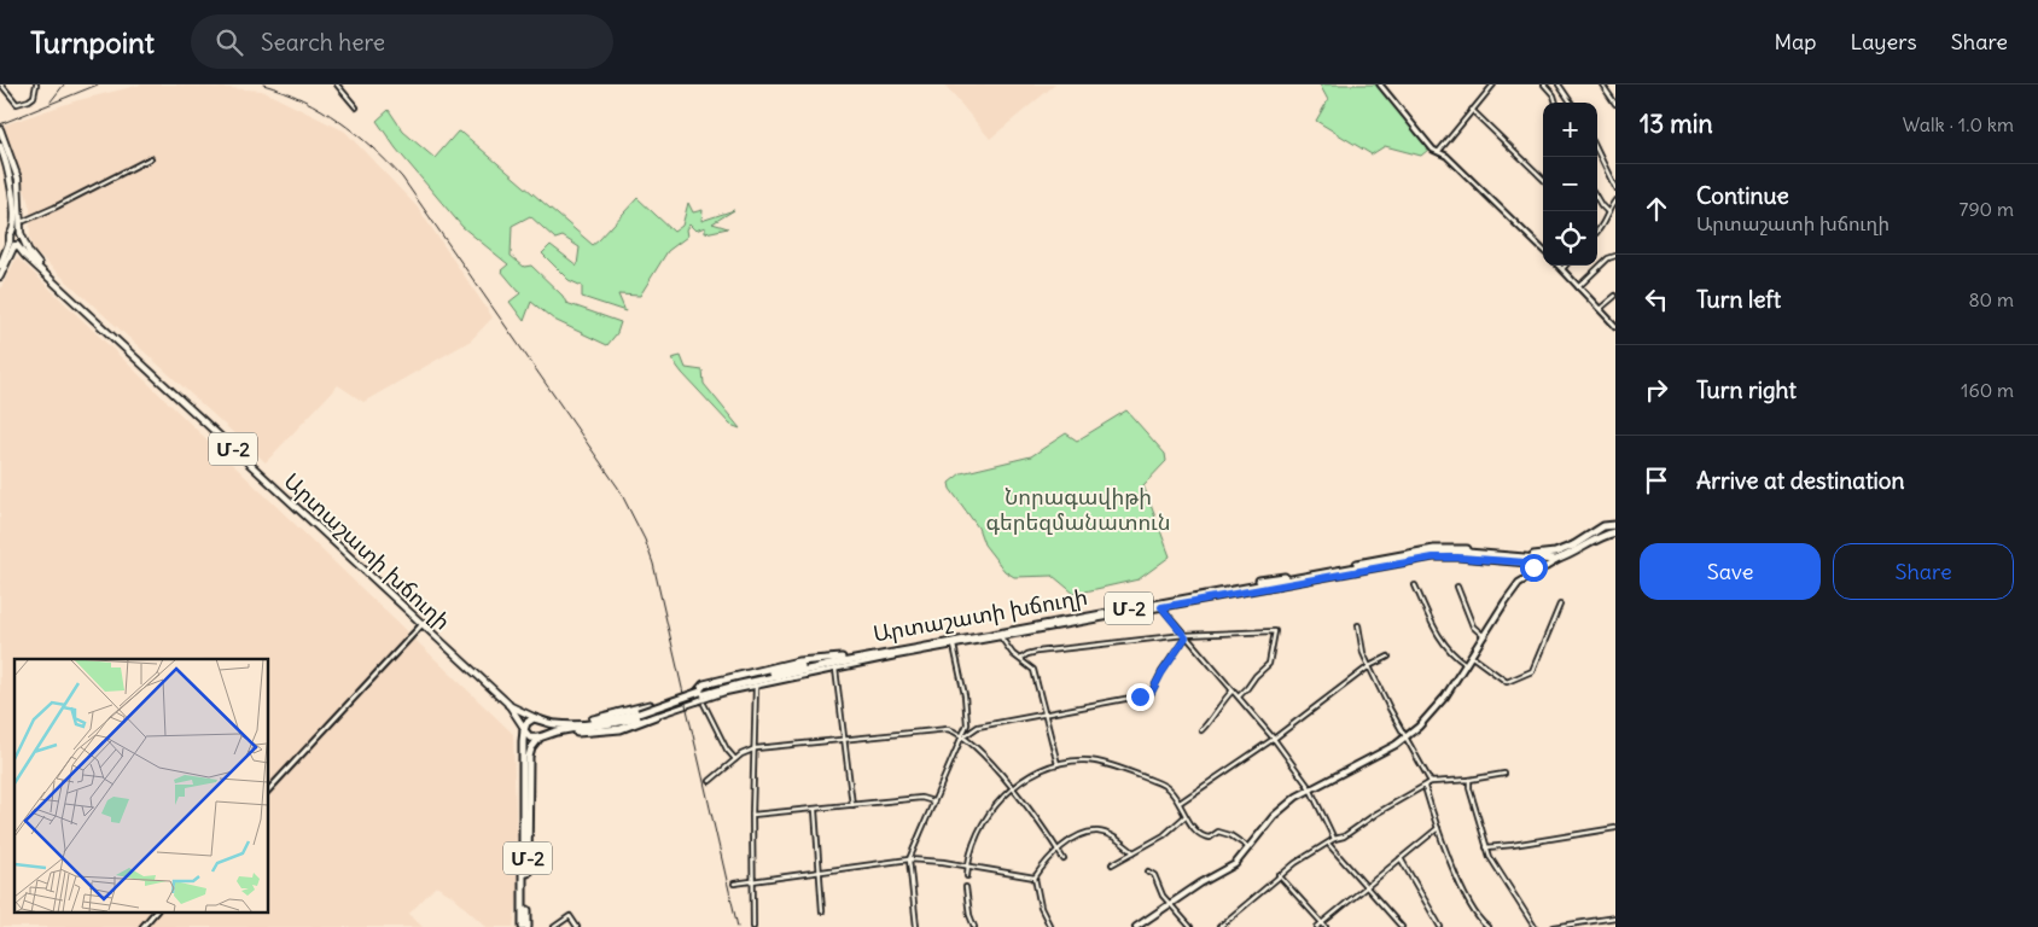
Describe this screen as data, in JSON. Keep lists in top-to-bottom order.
{
  "streets": {
    "highway": ["Մ-2", "Արտաշատի խճուղի"]
  },
  "crossings": [
    ["Մ-2", "Արտաշատի խճուղի"]
  ],
  "parks": ["Նորագավիթի գերեզմանատուն"],
  "page": {
    "header": "Turnpoint",
    "search": "Search here",
    "nav": ["Map", "Layers", "Share"],
    "heading": ["13 min", "Walk · 1.0 km"],
    "map_buttons": ["+", "−"],
    "list": [
      ["Continue", "Արտաշատի խճուղի", "790 m"],
      ["Turn left", "80 m"],
      ["Turn right", "160 m"],
      "Arrive at destination"
    ],
    "buttons": ["Save", "Share"]
  }
}
